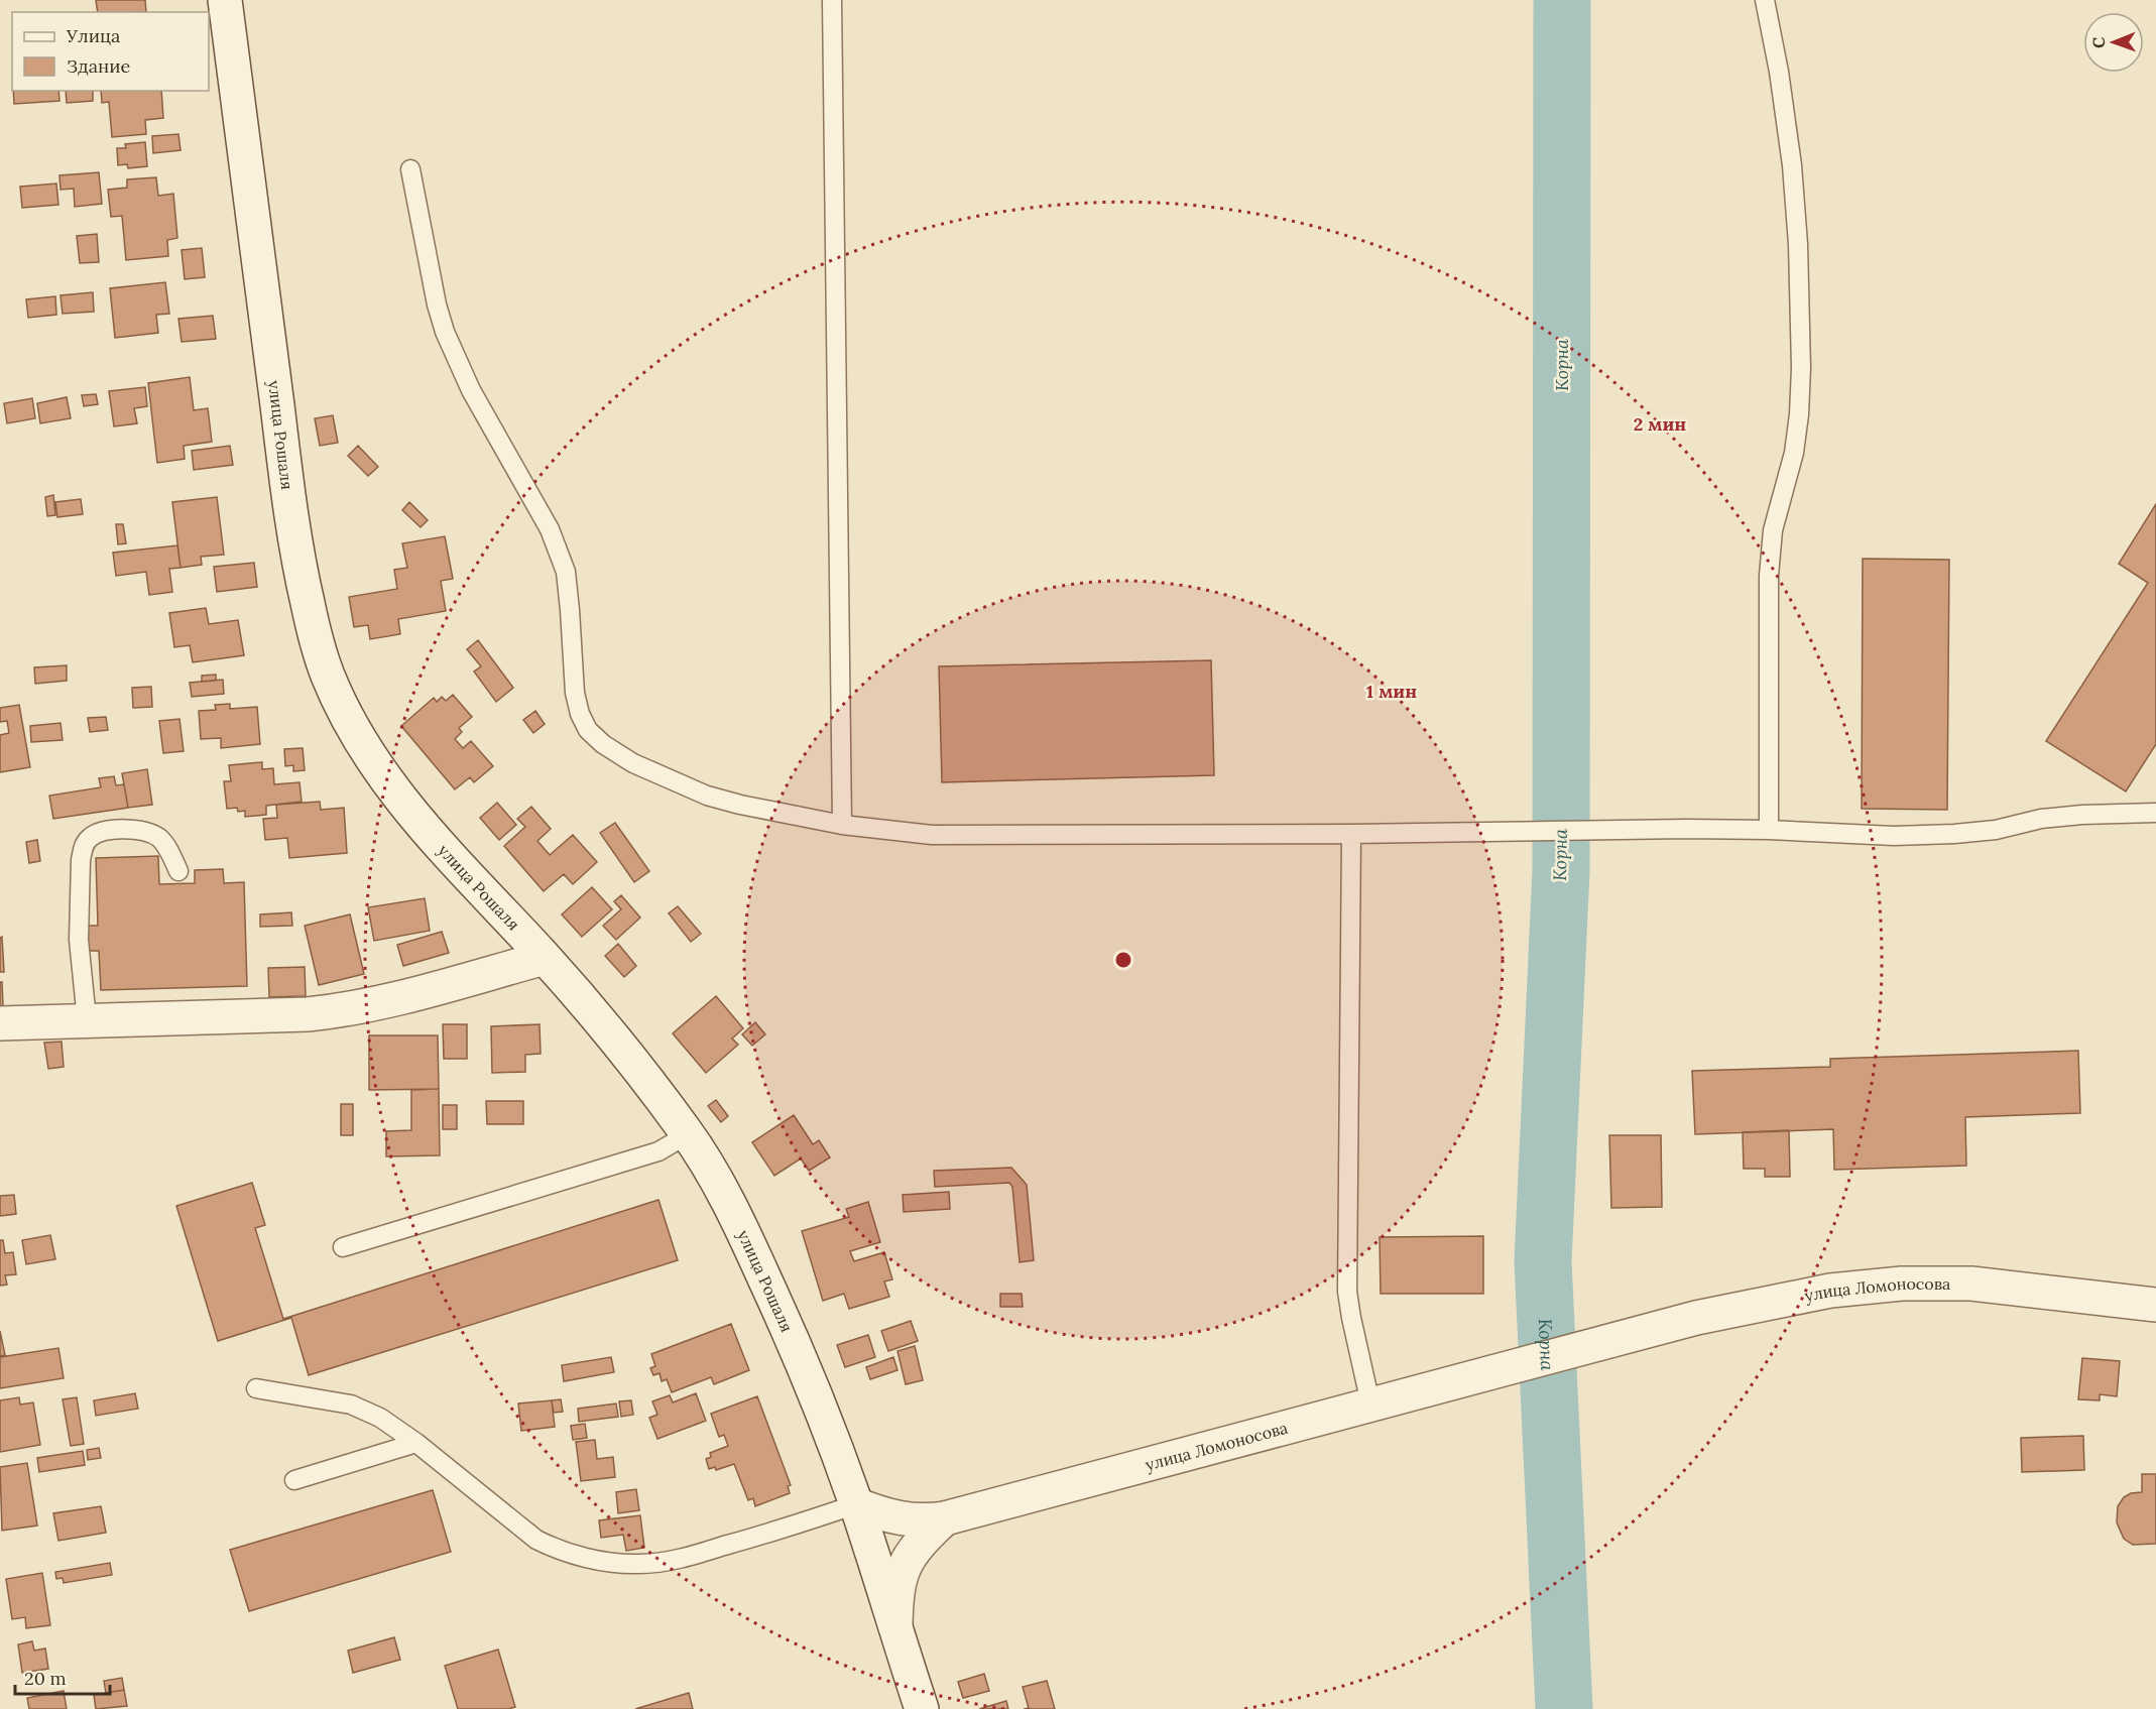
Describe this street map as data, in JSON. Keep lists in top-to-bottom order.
{
  "streets": {
    "street": ["улица Рошаля", "улица Ломоносова"]
  },
  "crossings": [
    ["улица Рошаля", "улица Ломоносова"]
  ],
  "water": ["Корна"],
  "legend": ["Улица", "Здание"],
  "scale_bar": "20 m",
  "north": "left",
  "rings": ["2 мин", "1 мин"]
}
